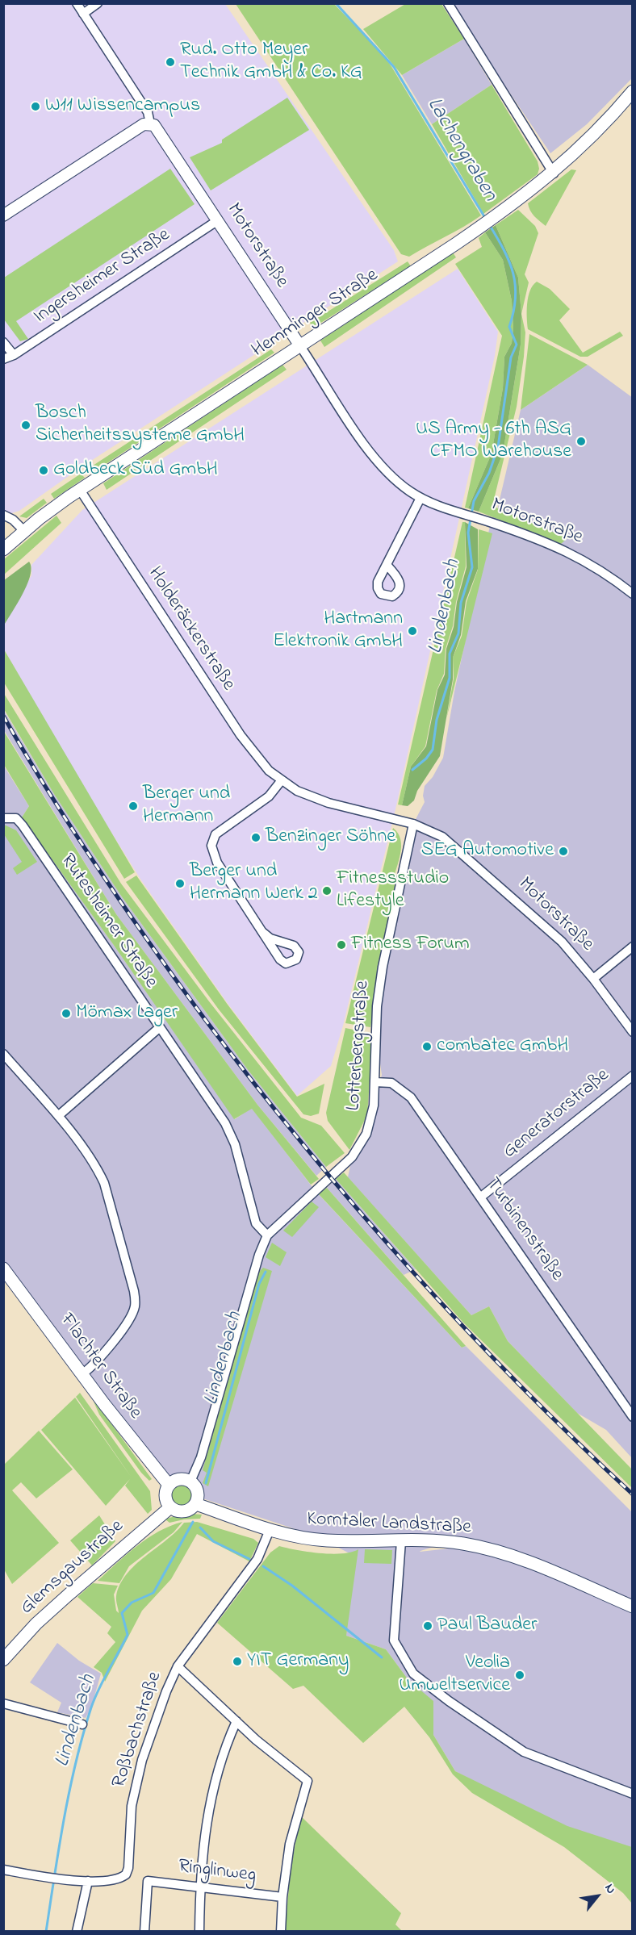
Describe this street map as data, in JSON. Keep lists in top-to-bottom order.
{
  "streets": {
    "main road": [
      "Hemminger Straße",
      "Flachter Straße",
      "Korntaler Landstraße",
      "Glemsgaustraße"
    ],
    "street": [
      "Motorstraße",
      "Ingersheimer Straße",
      "Holderäckerstraße",
      "Rutesheimer Straße",
      "Lotterbergstraße",
      "Generatorstraße",
      "Turbinenstraße",
      "Roßbachstraße",
      "Ringlinweg"
    ]
  },
  "crossings": [
    ["Motorstraße", "Ingersheimer Straße"],
    ["Motorstraße", "Hemminger Straße"],
    ["Motorstraße", "Holderäckerstraße"],
    ["Motorstraße", "Lotterbergstraße"],
    ["Hemminger Straße", "Holderäckerstraße"],
    ["Holderäckerstraße", "Lotterbergstraße"],
    ["Rutesheimer Straße", "Lotterbergstraße"],
    ["Lotterbergstraße", "Turbinenstraße"],
    ["Lotterbergstraße", "Flachter Straße"],
    ["Lotterbergstraße", "Korntaler Landstraße"],
    ["Lotterbergstraße", "Glemsgaustraße"],
    ["Generatorstraße", "Turbinenstraße"],
    ["Flachter Straße", "Korntaler Landstraße"],
    ["Flachter Straße", "Glemsgaustraße"],
    ["Korntaler Landstraße", "Glemsgaustraße"],
    ["Korntaler Landstraße", "Roßbachstraße"]
  ],
  "water": ["Lachengraben", "Lindenbach"],
  "places": [
    "Rud. Otto Meyer Technik GmbH & Co. KG",
    "W11 Wissencampus",
    "Bosch Sicherheitssysteme GmbH",
    "US Army - 6th ASG CFMO Warehouse",
    "Goldbeck Süd GmbH",
    "Hartmann Elektronik GmbH",
    "Berger und Hermann",
    "Benzinger Söhne",
    "SEG Automotive",
    "Berger und Hermann Werk 2",
    "Fitnessstudio Lifestyle",
    "Fitness Forum",
    "Mömax Lager",
    "combatec GmbH",
    "Paul Bauder",
    "YIT Germany",
    "Veolia Umweltservice"
  ],
  "north": "top right"
}
